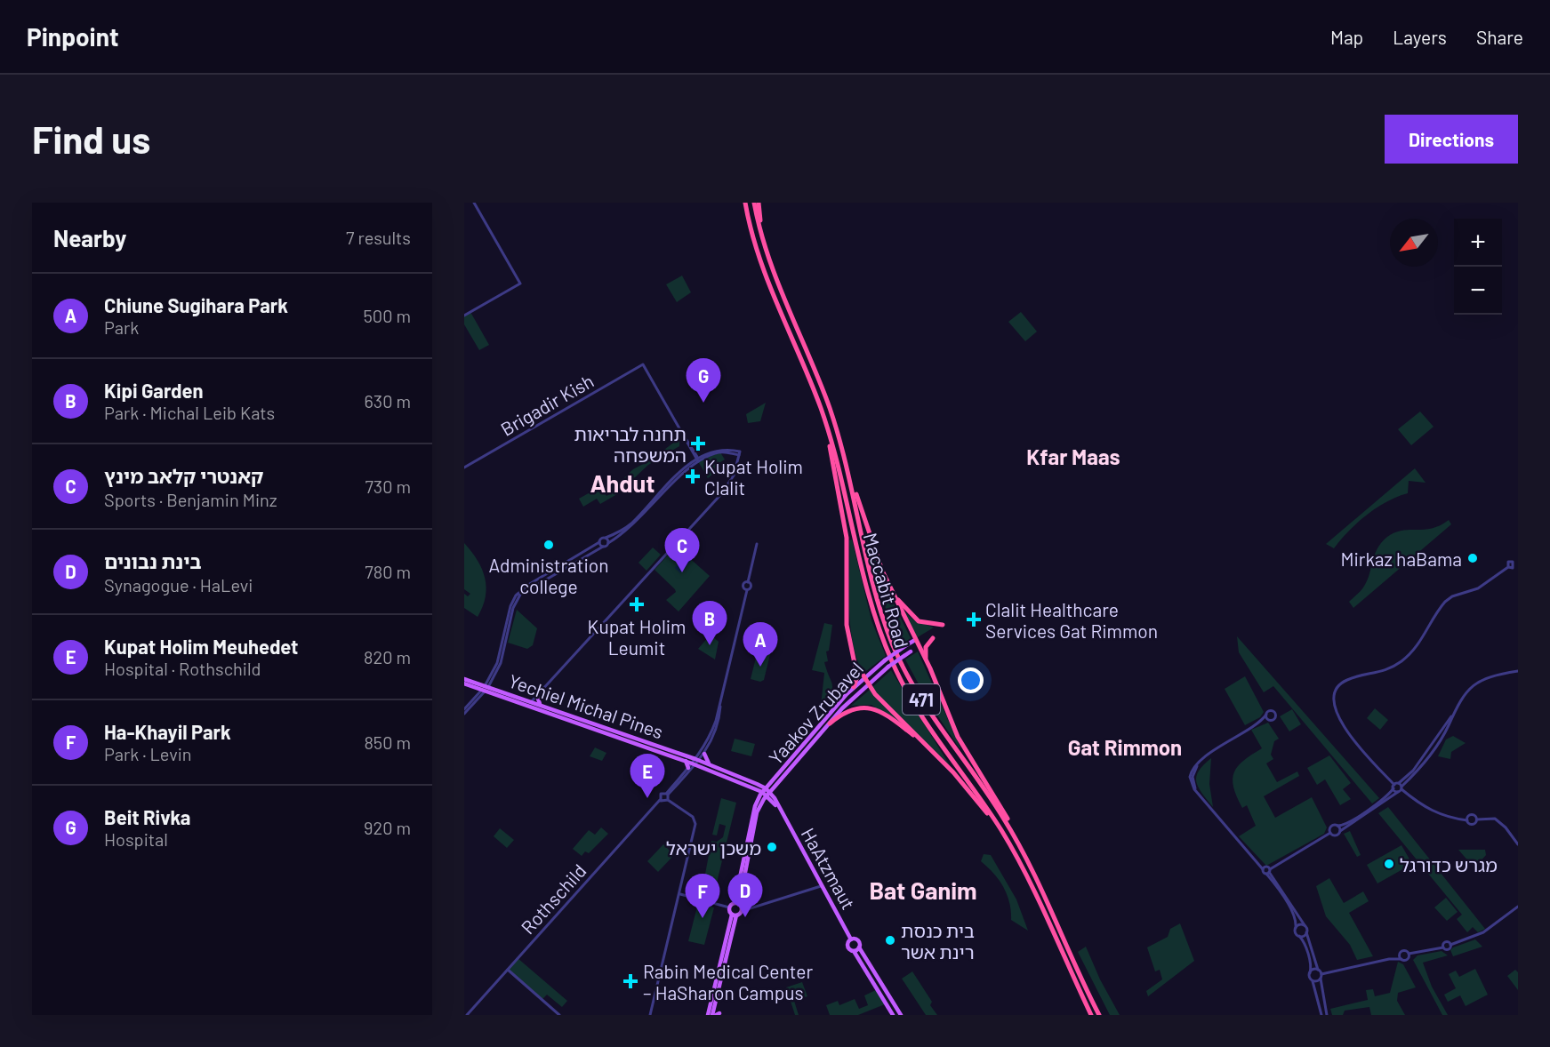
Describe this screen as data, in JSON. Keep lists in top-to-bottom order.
{
  "streets": {
    "highway": ["Maccabit Road", "471"],
    "main road": ["Yechiel Michal Pines", "Yaakov Zrubavel", "HaAtzmaut"],
    "street": ["Brigadir Kish", "Rothschild"]
  },
  "crossings": [
    ["Yaakov Zrubavel", "HaAtzmaut"]
  ],
  "districts": [
    "Kfar Maas",
    "Ahdut",
    "Gat Rimmon",
    "Bat Ganim"
  ],
  "places": {
    "health": [
      "תחנה לבריאות המשפחה",
      "Kupat Holim Clalit",
      "Kupat Holim Leumit",
      "Clalit Healthcare Services Gat Rimmon",
      "Rabin Medical Center – HaSharon Campus"
    ],
    "other": [
      "Administration college",
      "Mirkaz haBama",
      "משכן ישראל",
      "מגרש כדורגל",
      "בית כנסת רינת אשר"
    ]
  },
  "north": "bottom left",
  "page": {
    "header": "Pinpoint",
    "nav": ["Map", "Layers", "Share"],
    "buttons": "Directions",
    "title": "Find us",
    "heading": ["Nearby", "7 results"],
    "map_buttons": ["+", "−"],
    "list": [
      {
        "mark": "A",
        "name": "Chiune Sugihara Park",
        "note": "Park",
        "value": "500 m"
      },
      {
        "mark": "B",
        "name": "Kipi Garden",
        "note": "Park · Michal Leib Kats",
        "value": "630 m"
      },
      {
        "mark": "C",
        "name": "קאנטרי קלאב מינץ",
        "note": "Sports · Benjamin Minz",
        "value": "730 m"
      },
      {
        "mark": "D",
        "name": "בינת נבונים",
        "note": "Synagogue · HaLevi",
        "value": "780 m"
      },
      {
        "mark": "E",
        "name": "Kupat Holim Meuhedet",
        "note": "Hospital · Rothschild",
        "value": "820 m"
      },
      {
        "mark": "F",
        "name": "Ha-Khayil Park",
        "note": "Park · Levin",
        "value": "850 m"
      },
      {
        "mark": "G",
        "name": "Beit Rivka",
        "note": "Hospital",
        "value": "920 m"
      }
    ],
    "pins": [
      "G",
      "C",
      "B",
      "A",
      "E",
      "D",
      "F"
    ]
  }
}
